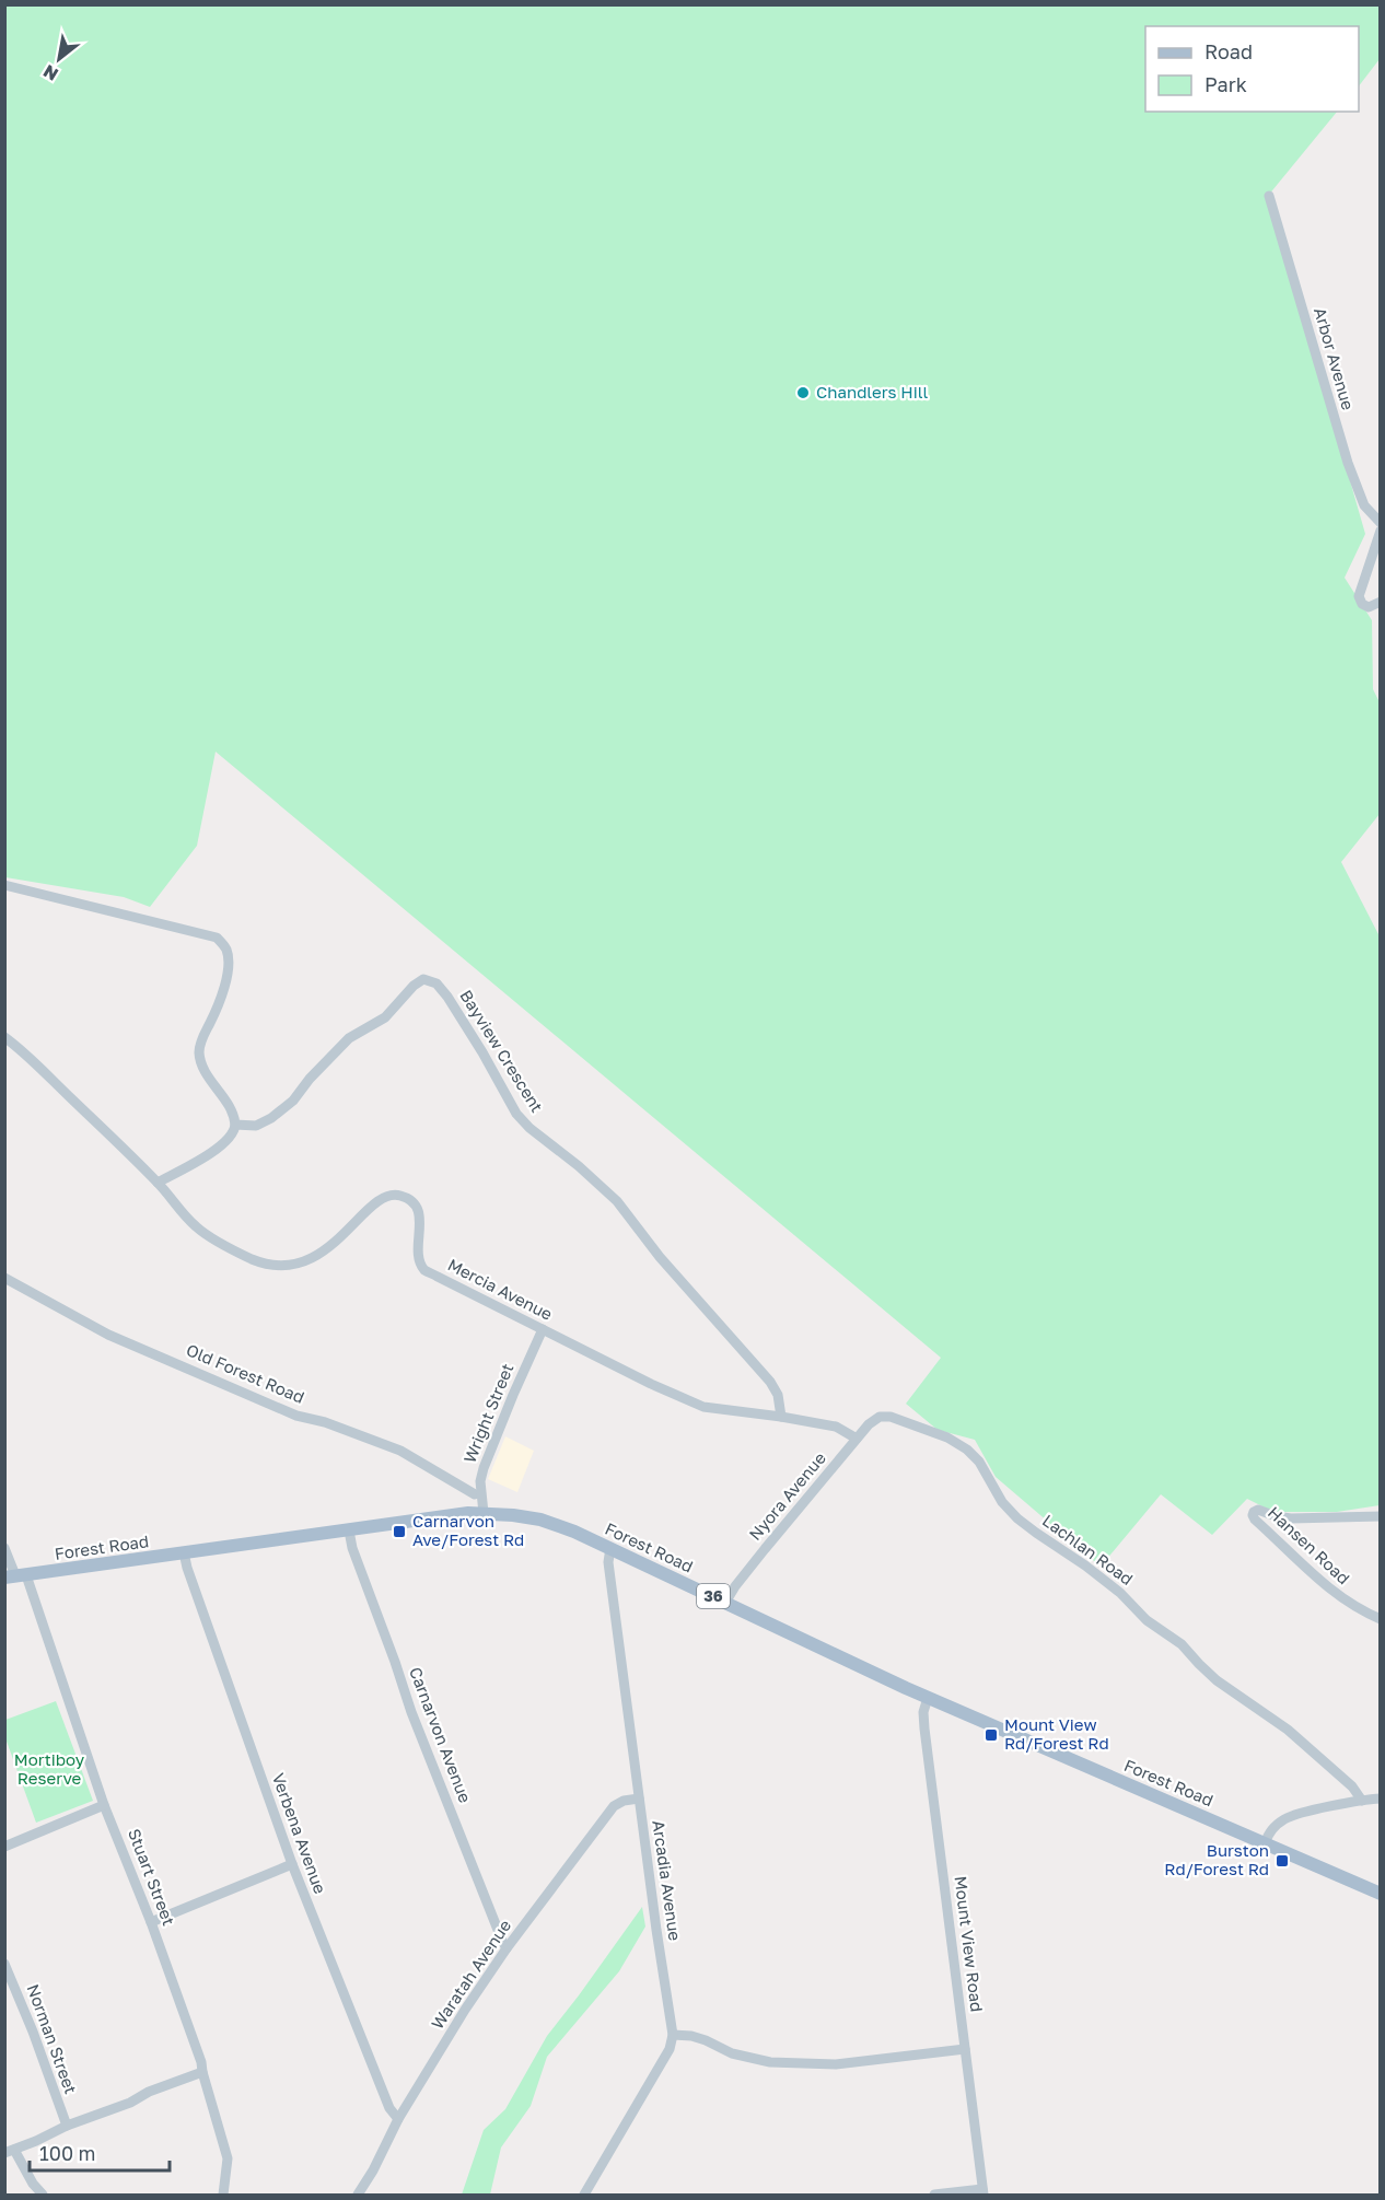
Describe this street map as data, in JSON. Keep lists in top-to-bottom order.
{
  "streets": {
    "main road": ["Forest Road", "36"],
    "street": [
      "Arbor Avenue",
      "Bayview Crescent",
      "Mercia Avenue",
      "Old Forest Road",
      "Wright Street",
      "Nyora Avenue",
      "Hansen Road",
      "Lachlan Road",
      "Carnarvon Avenue",
      "Verbena Avenue",
      "Stuart Street",
      "Arcadia Avenue",
      "Mount View Road",
      "Waratah Avenue",
      "Norman Street"
    ]
  },
  "crossings": [
    ["Bayview Crescent", "Mercia Avenue"],
    ["Mercia Avenue", "Wright Street"],
    ["Mercia Avenue", "Nyora Avenue"],
    ["Wright Street", "Forest Road"],
    ["Nyora Avenue", "Forest Road"],
    ["Nyora Avenue", "Lachlan Road"],
    ["Forest Road", "Carnarvon Avenue"],
    ["Forest Road", "Verbena Avenue"],
    ["Forest Road", "Stuart Street"],
    ["Forest Road", "Arcadia Avenue"],
    ["Forest Road", "Mount View Road"],
    ["Carnarvon Avenue", "Waratah Avenue"],
    ["Verbena Avenue", "Waratah Avenue"],
    ["Arcadia Avenue", "Waratah Avenue"]
  ],
  "parks": ["Mortiboy Reserve"],
  "places": {
    "other": ["Chandlers Hill"],
    "transit": ["Carnarvon Ave/Forest Rd", "Mount View Rd/Forest Rd", "Burston Rd/Forest Rd"]
  },
  "legend": ["Road", "Park"],
  "scale_bar": "100 m",
  "north": "bottom left"
}
